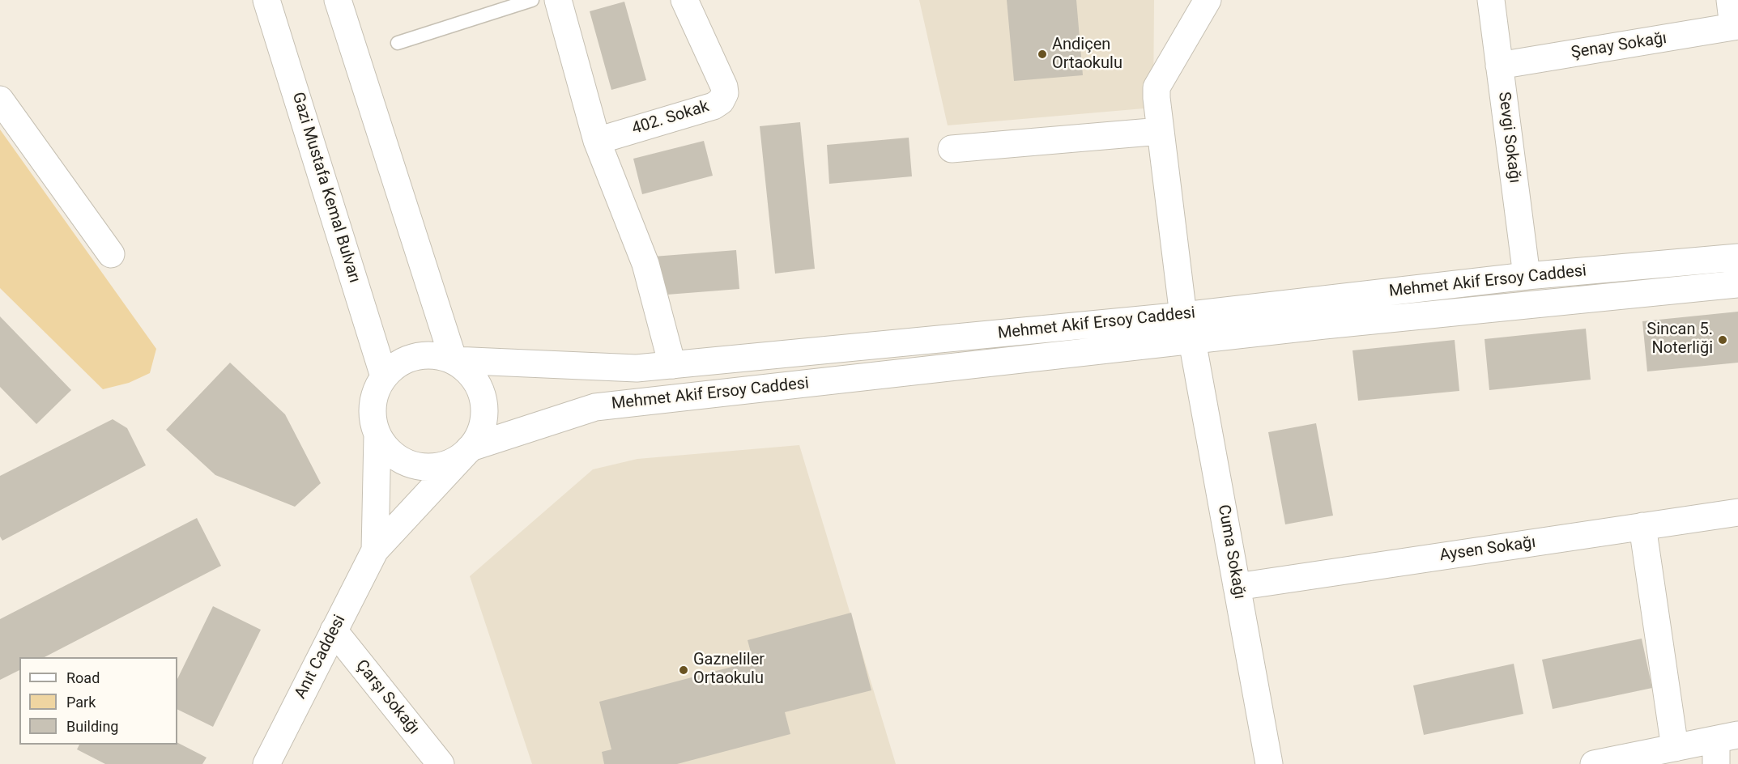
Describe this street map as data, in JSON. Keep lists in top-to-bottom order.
{
  "streets": {
    "main road": [
      "Şenay Sokağı",
      "402. Sokak",
      "Sevgi Sokağı",
      "Gazi Mustafa Kemal Bulvarı",
      "Mehmet Akif Ersoy Caddesi",
      "Aysen Sokağı",
      "Cuma Sokağı",
      "Anıt Caddesi",
      "Çarşı Sokağı"
    ]
  },
  "crossings": [
    ["Şenay Sokağı", "Sevgi Sokağı"],
    ["Sevgi Sokağı", "Mehmet Akif Ersoy Caddesi"],
    ["Gazi Mustafa Kemal Bulvarı", "Mehmet Akif Ersoy Caddesi"],
    ["Mehmet Akif Ersoy Caddesi", "Cuma Sokağı"],
    ["Aysen Sokağı", "Cuma Sokağı"],
    ["Anıt Caddesi", "Çarşı Sokağı"]
  ],
  "places": ["Andiçen Ortaokulu", "Sincan 5. Noterliği", "Gazneliler Ortaokulu"],
  "legend": ["Road", "Park", "Building"]
}
